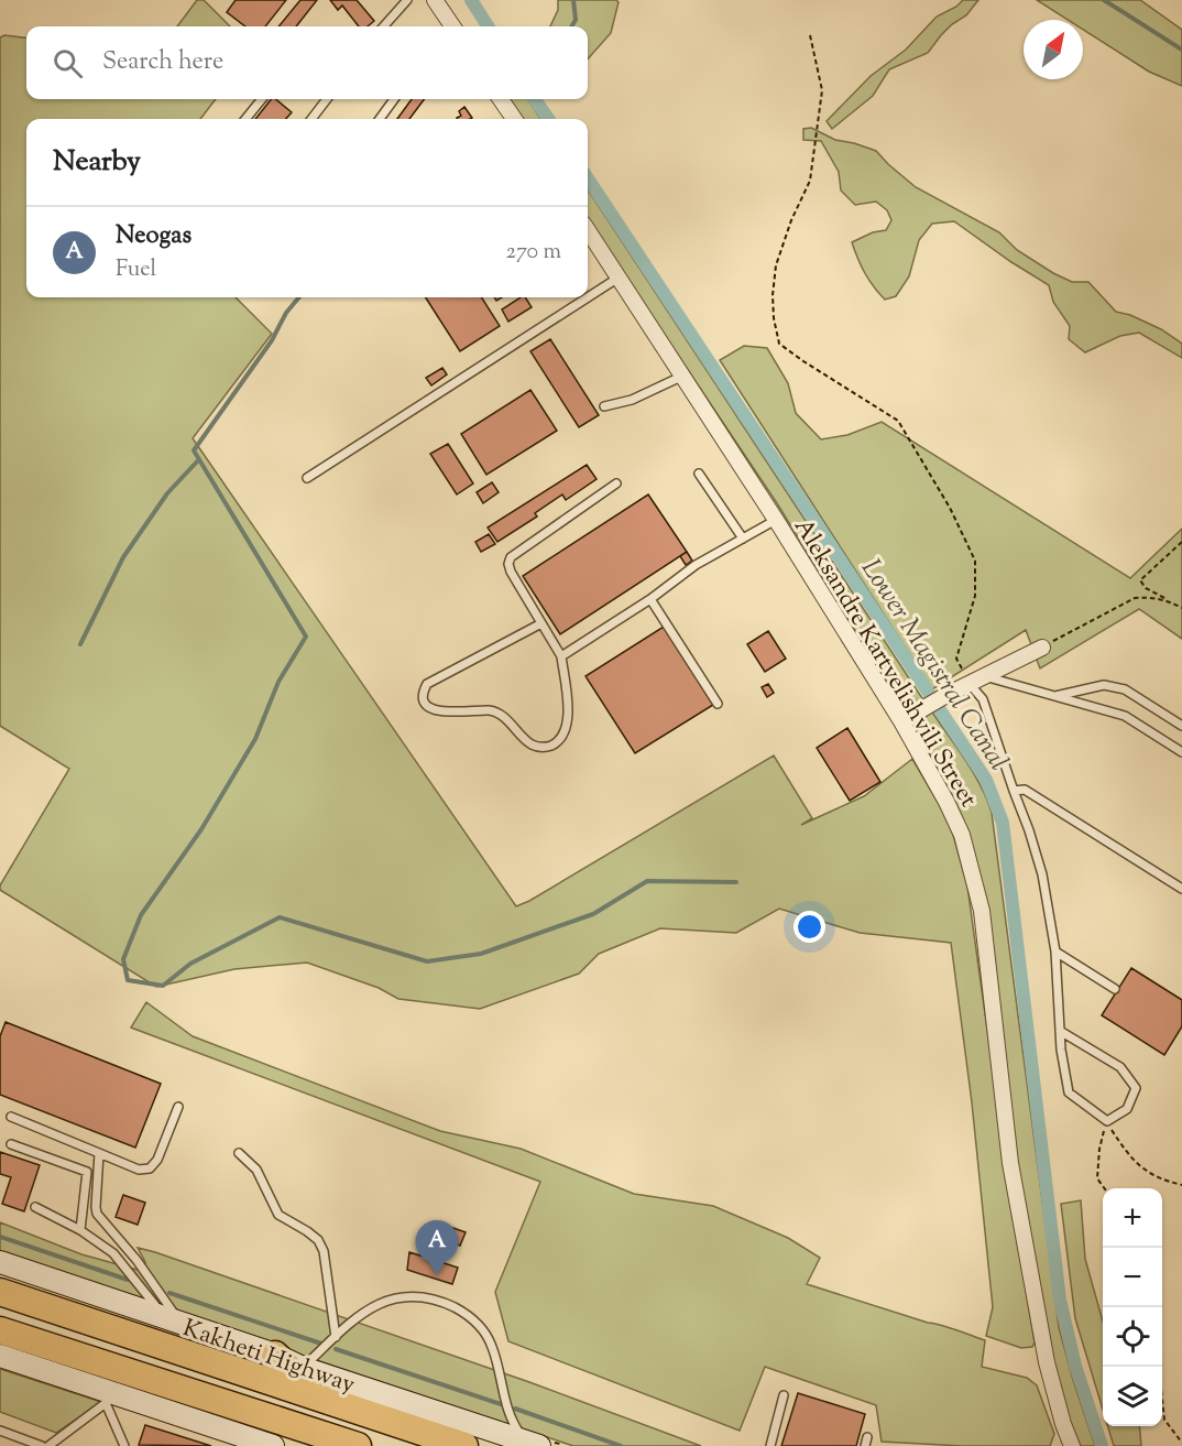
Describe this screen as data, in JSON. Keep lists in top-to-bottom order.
{
  "streets": {
    "highway": ["Kakheti Highway"],
    "street": ["Aleksandre Kartvelishvili Street"]
  },
  "water": ["Lower Magistral Canal"],
  "north": "top right",
  "page": {
    "search": "Search here",
    "heading": "Nearby",
    "list": [
      {
        "mark": "A",
        "name": "Neogas",
        "note": "Fuel",
        "value": "270 m"
      }
    ],
    "map_buttons": ["+", "−"],
    "pins": "A"
  }
}
